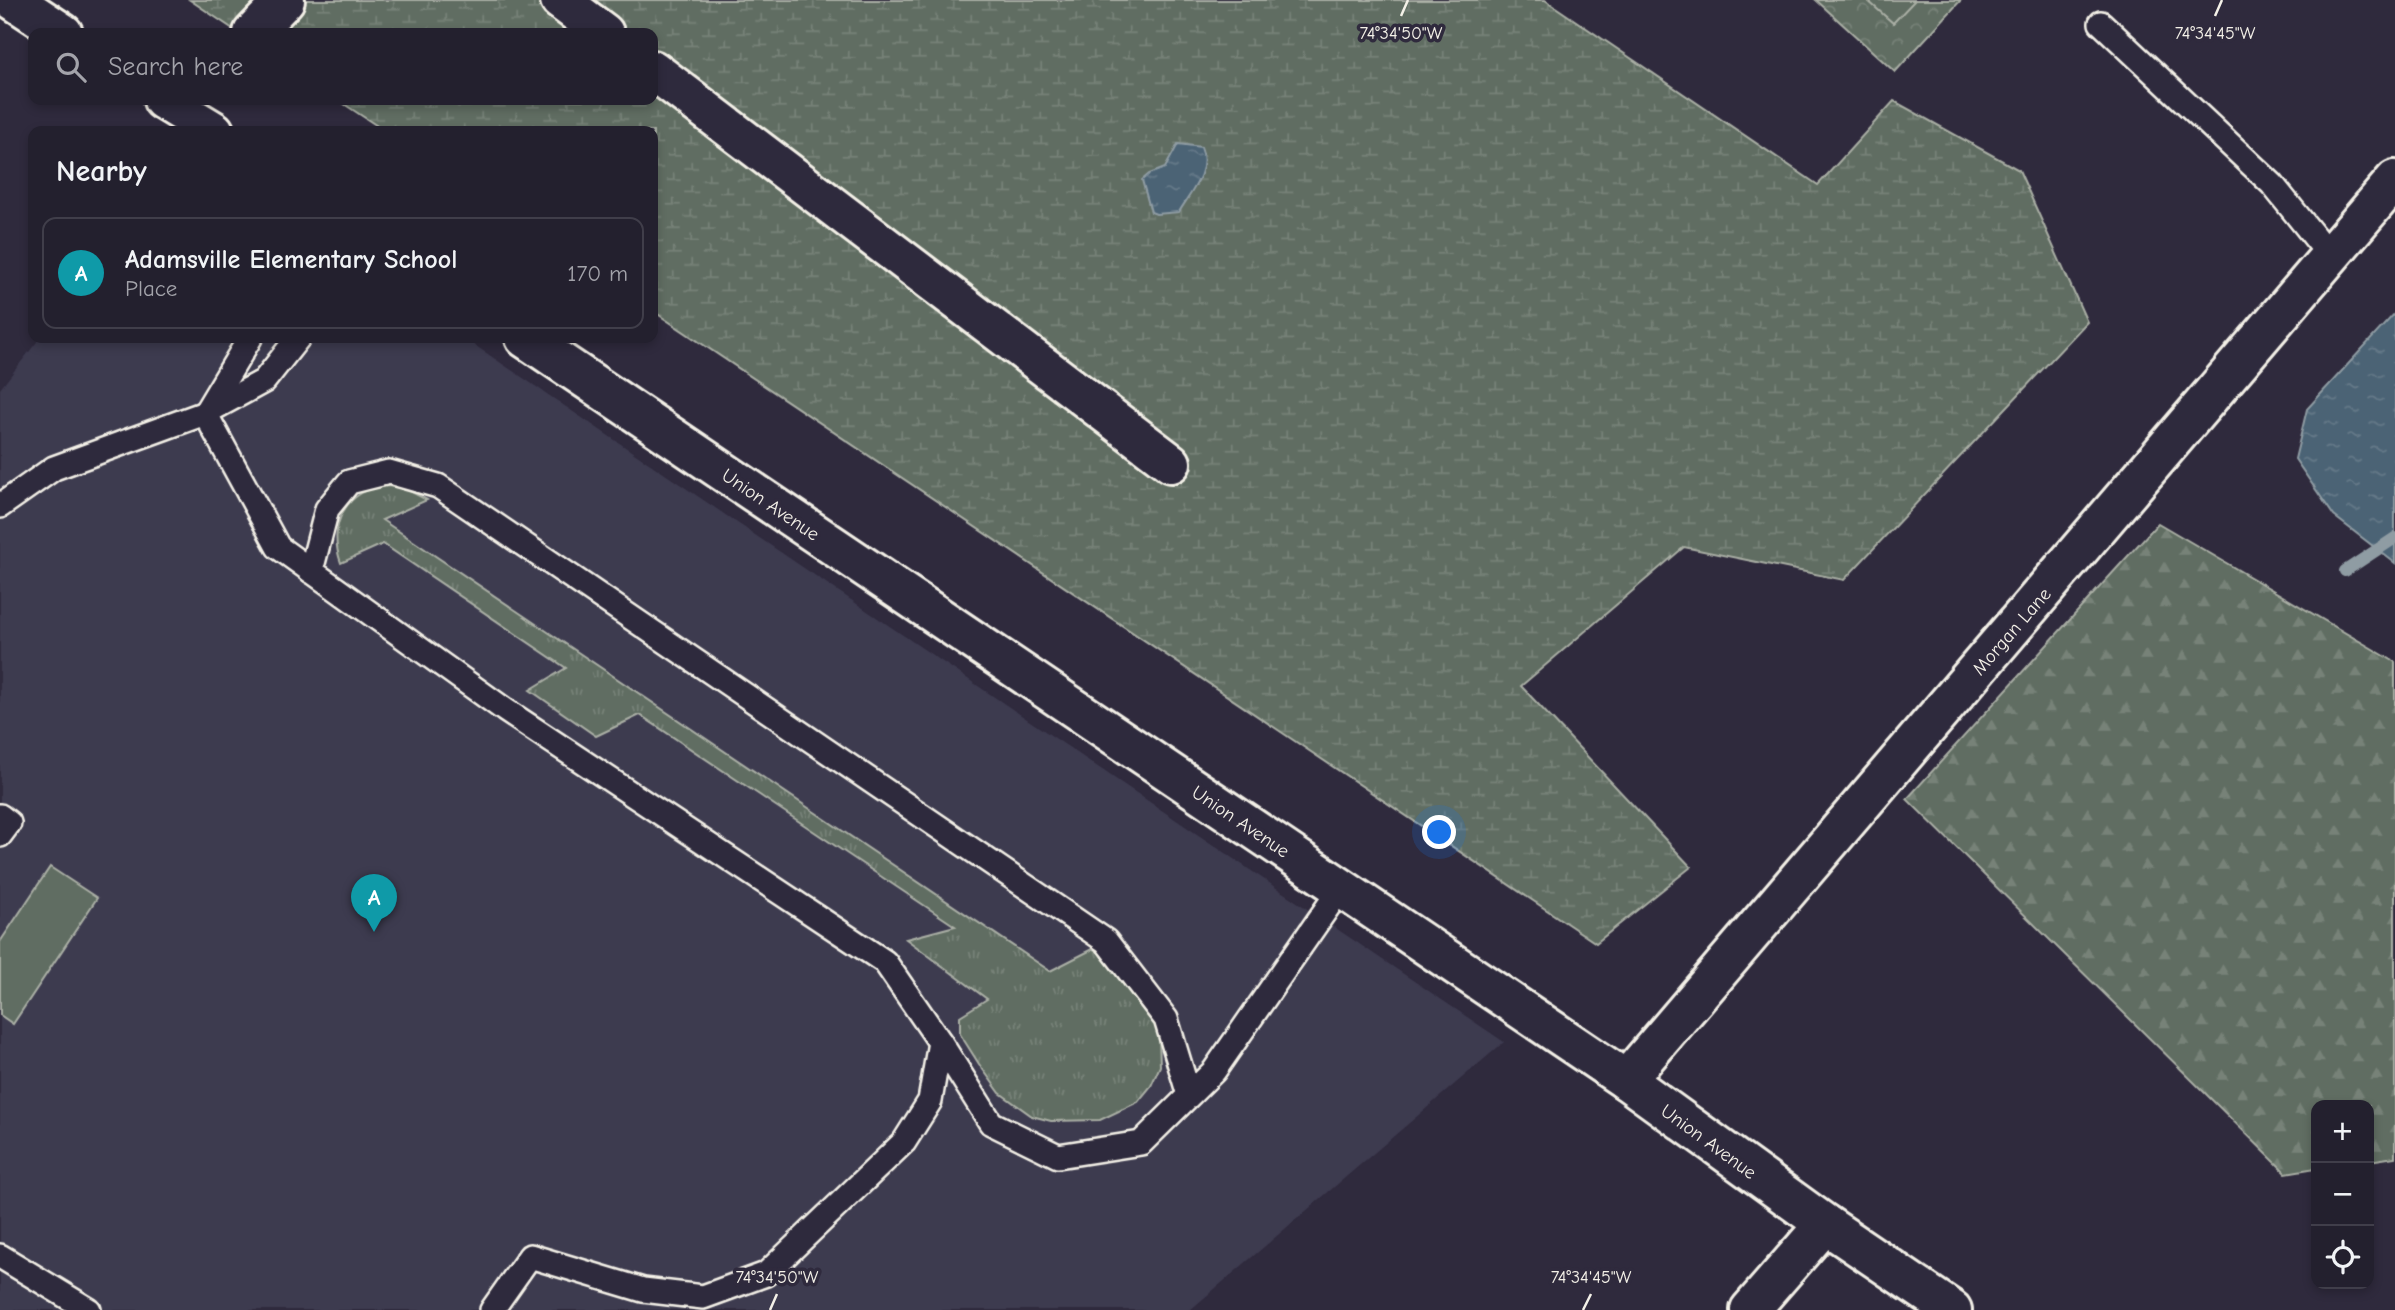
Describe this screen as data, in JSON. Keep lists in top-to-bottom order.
{
  "streets": {
    "street": ["Union Avenue", "Morgan Lane"]
  },
  "crossings": [
    ["Union Avenue", "Morgan Lane"]
  ],
  "page": {
    "search": "Search here",
    "heading": "Nearby",
    "list": [
      {
        "mark": "A",
        "name": "Adamsville Elementary School",
        "note": "Place",
        "value": "170 m"
      }
    ],
    "pins": "A",
    "map_buttons": ["+", "−"]
  },
  "coordinates": ["74°34'50\"W", "74°34'45\"W"]
}
